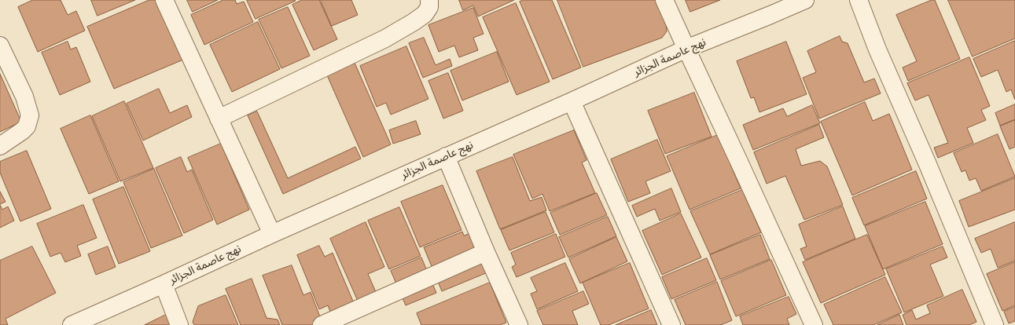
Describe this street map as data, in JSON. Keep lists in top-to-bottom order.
{
  "streets": {
    "street": ["نهج عاصمة الجزائر"]
  }
}
